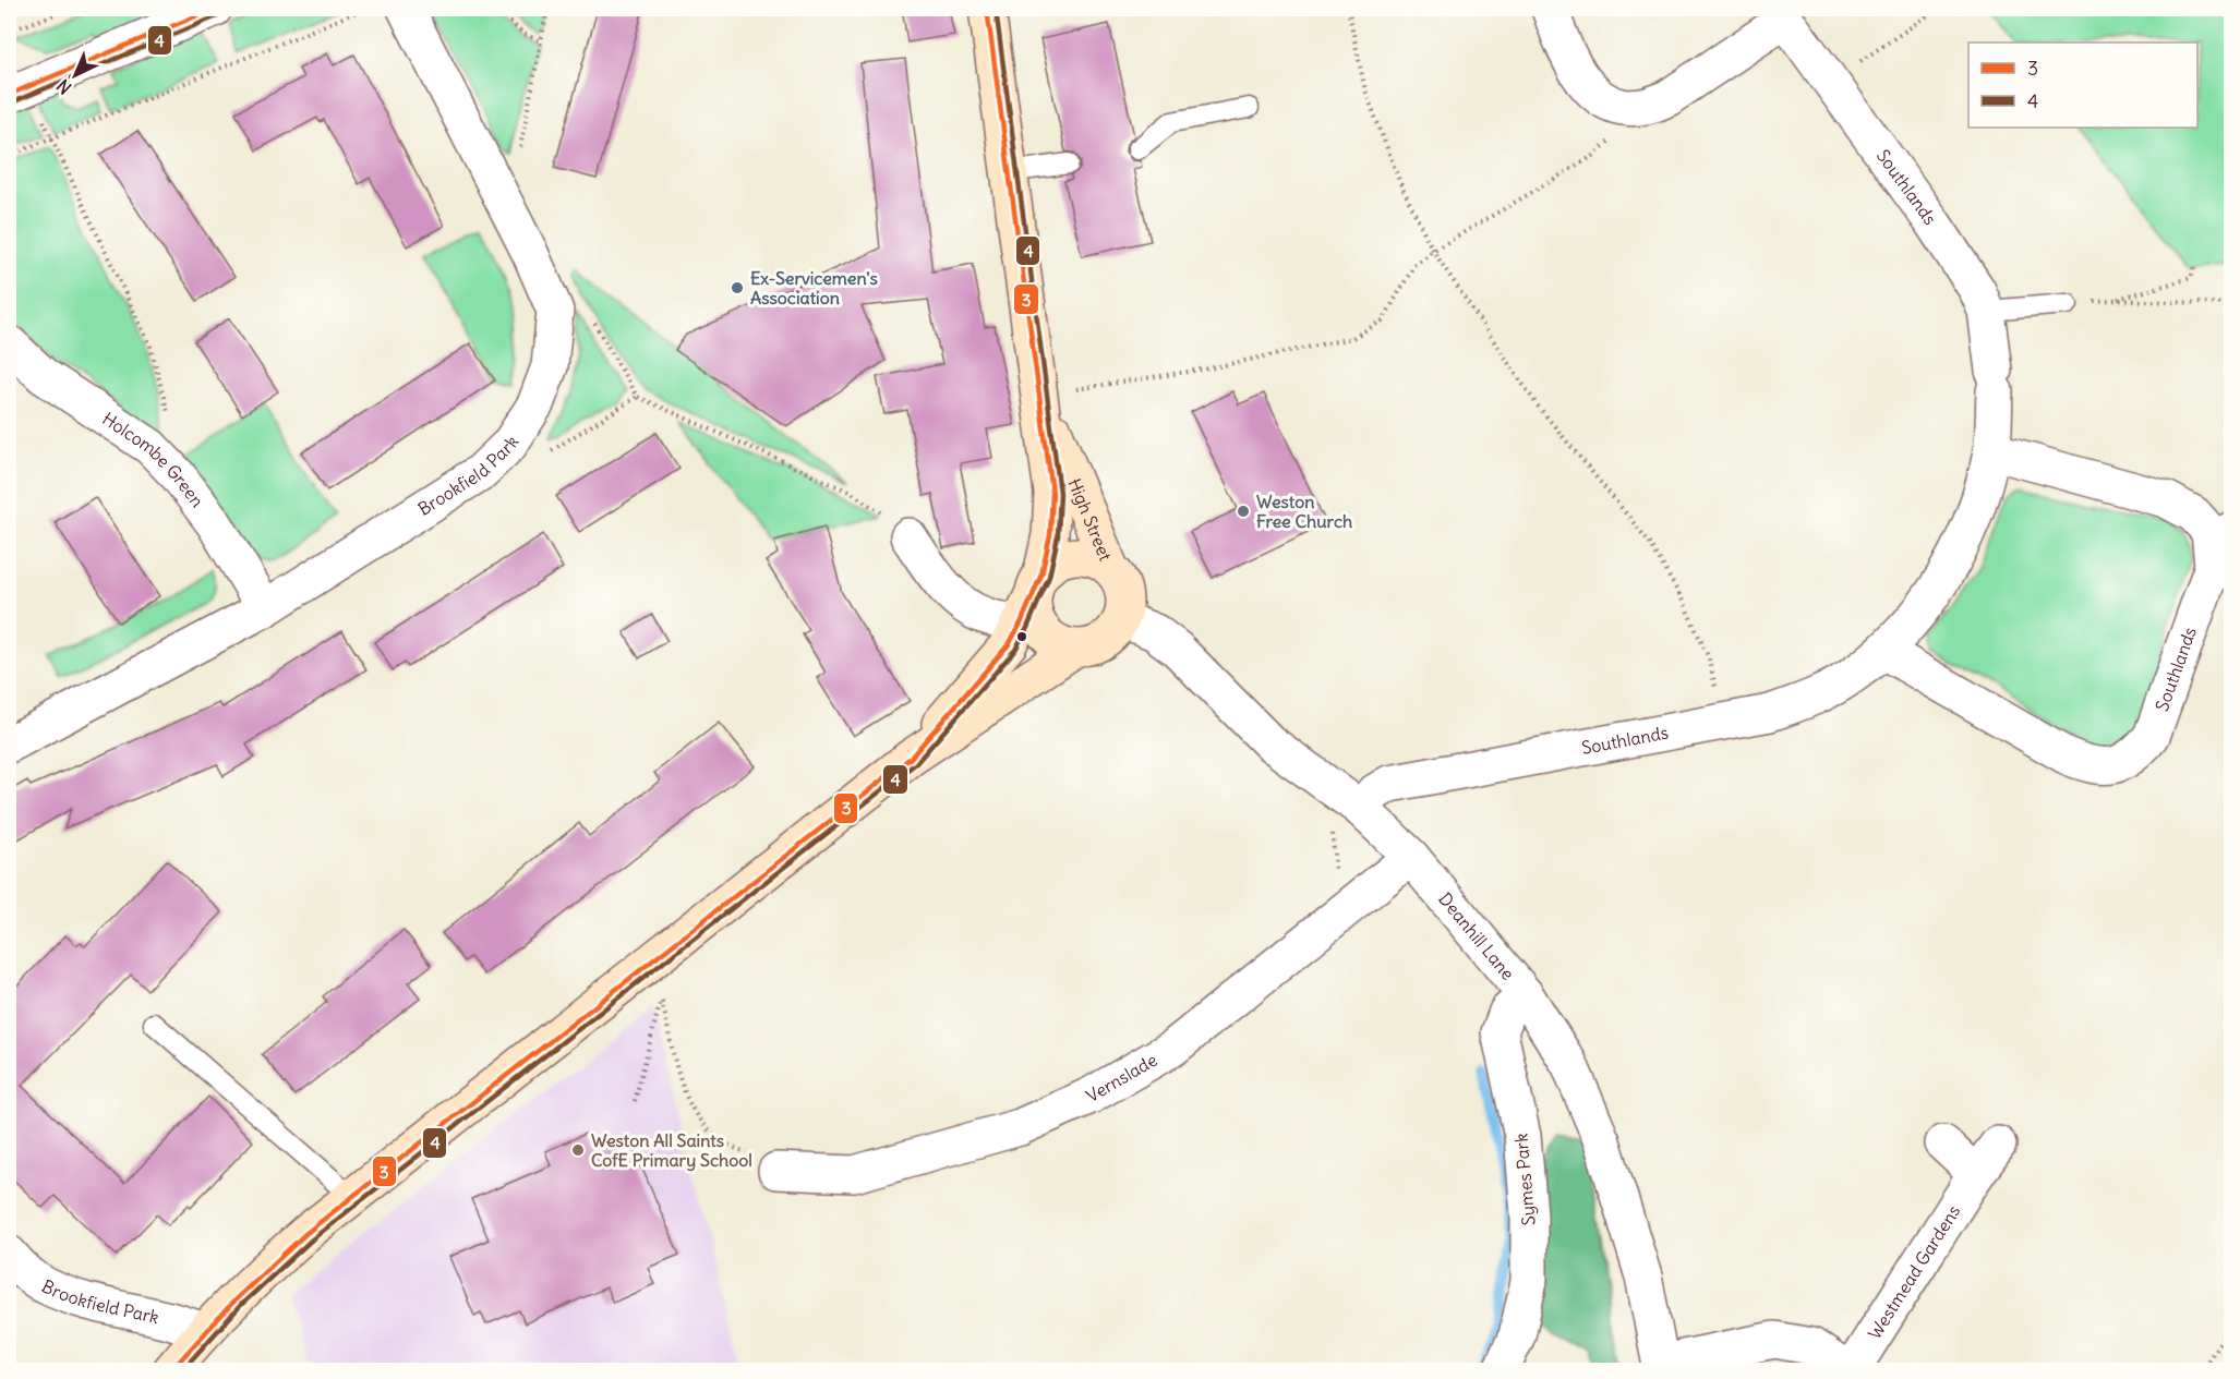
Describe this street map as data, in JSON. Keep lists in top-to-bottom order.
{
  "streets": {
    "street": [
      "Southlands",
      "Holcombe Green",
      "Brookfield Park",
      "High Street",
      "Deanhill Lane",
      "Vernslade",
      "Symes Park",
      "Westmead Gardens"
    ]
  },
  "crossings": [
    ["Southlands", "Deanhill Lane"],
    ["Holcombe Green", "Brookfield Park"],
    ["High Street", "Deanhill Lane"],
    ["Deanhill Lane", "Vernslade"],
    ["Deanhill Lane", "Symes Park"],
    ["Deanhill Lane", "Westmead Gardens"]
  ],
  "places": ["Ex-Servicemen's Association", "Weston Free Church", "Weston All Saints CofE Primary School"],
  "lines": ["transit line 3", "transit line 4"],
  "legend": ["3", "4"],
  "north": "bottom left"
}
